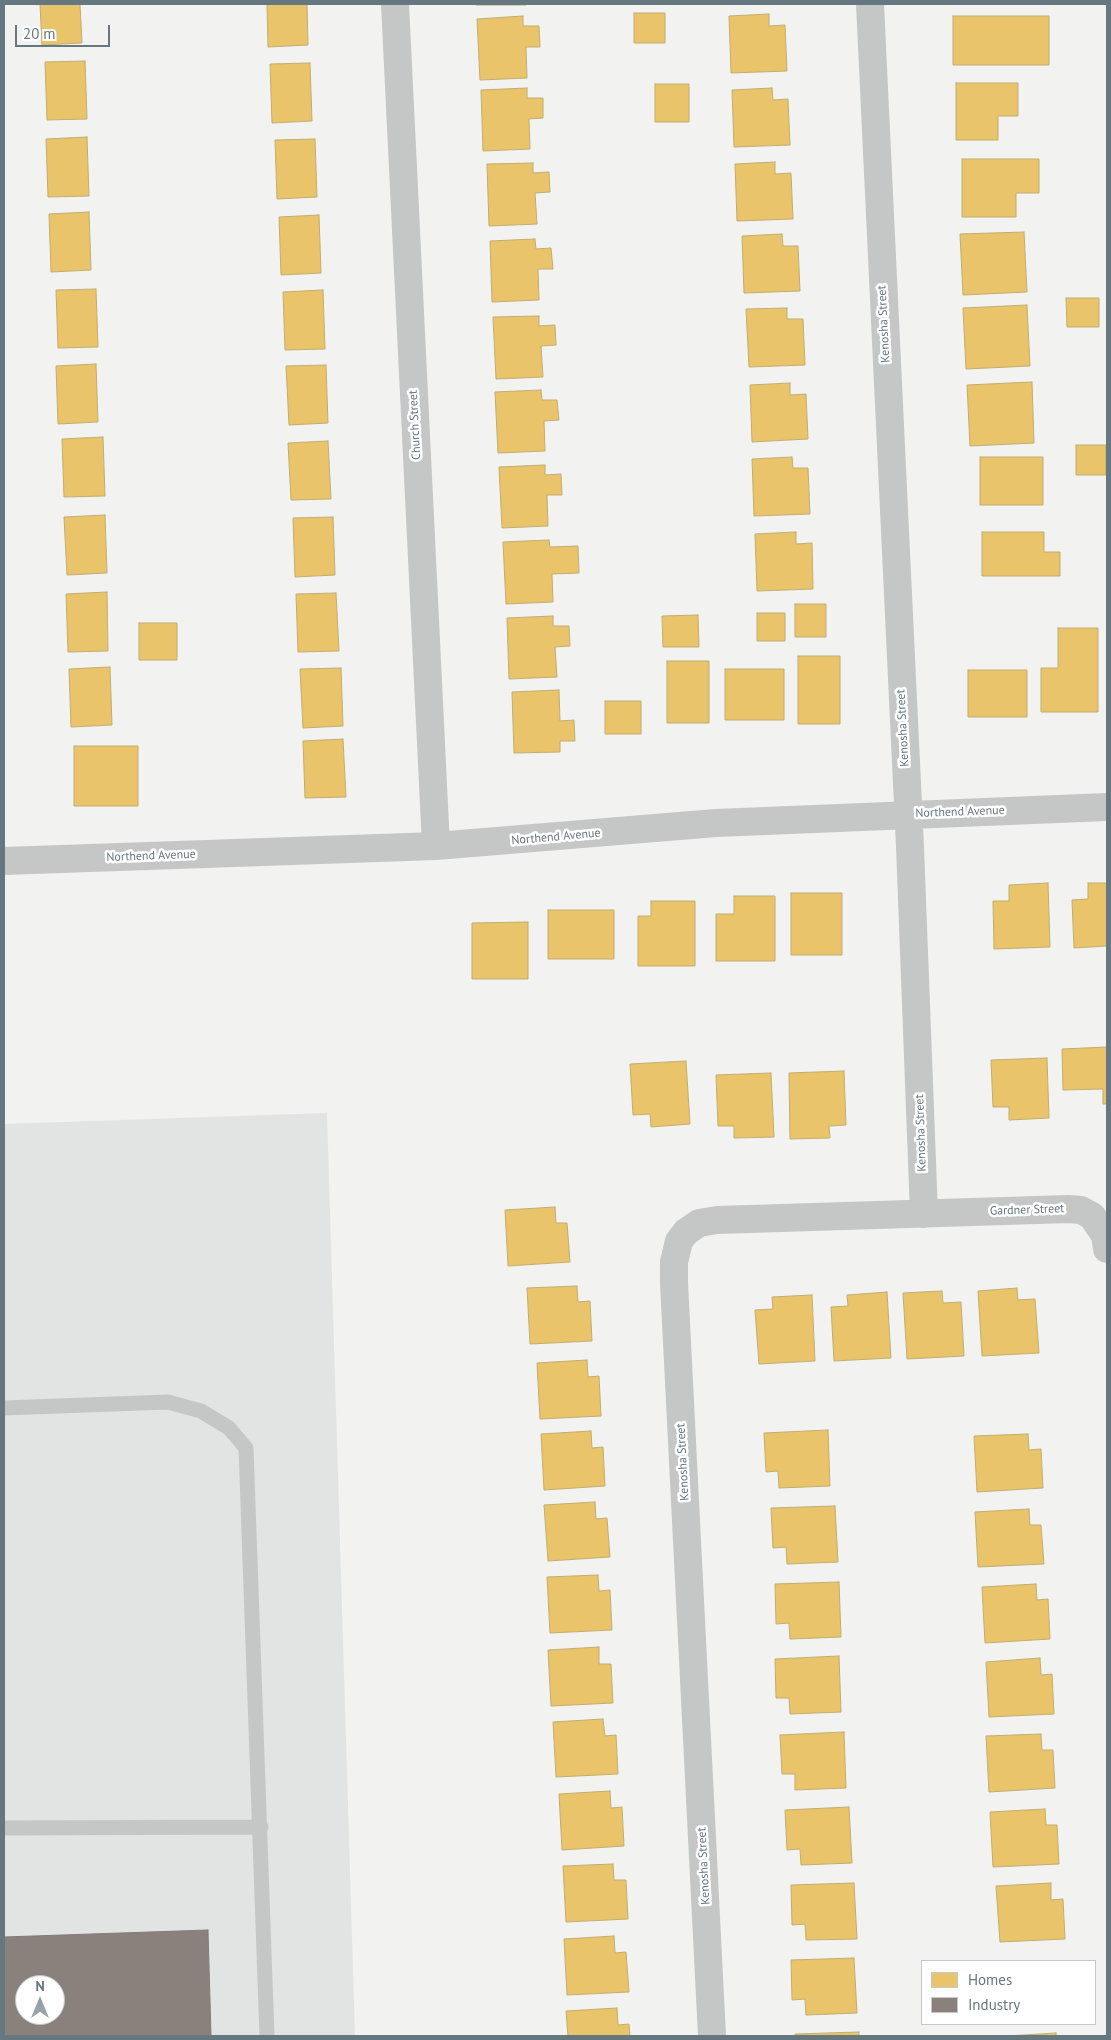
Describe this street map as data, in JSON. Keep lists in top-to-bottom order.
{
  "streets": {
    "street": [
      "Kenosha Street",
      "Church Street",
      "Northend Avenue",
      "Gardner Street"
    ]
  },
  "crossings": [
    ["Kenosha Street", "Northend Avenue"],
    ["Kenosha Street", "Gardner Street"],
    ["Church Street", "Northend Avenue"]
  ],
  "legend": ["Homes", "Industry"],
  "scale_bar": "20 m",
  "north": "top"
}
